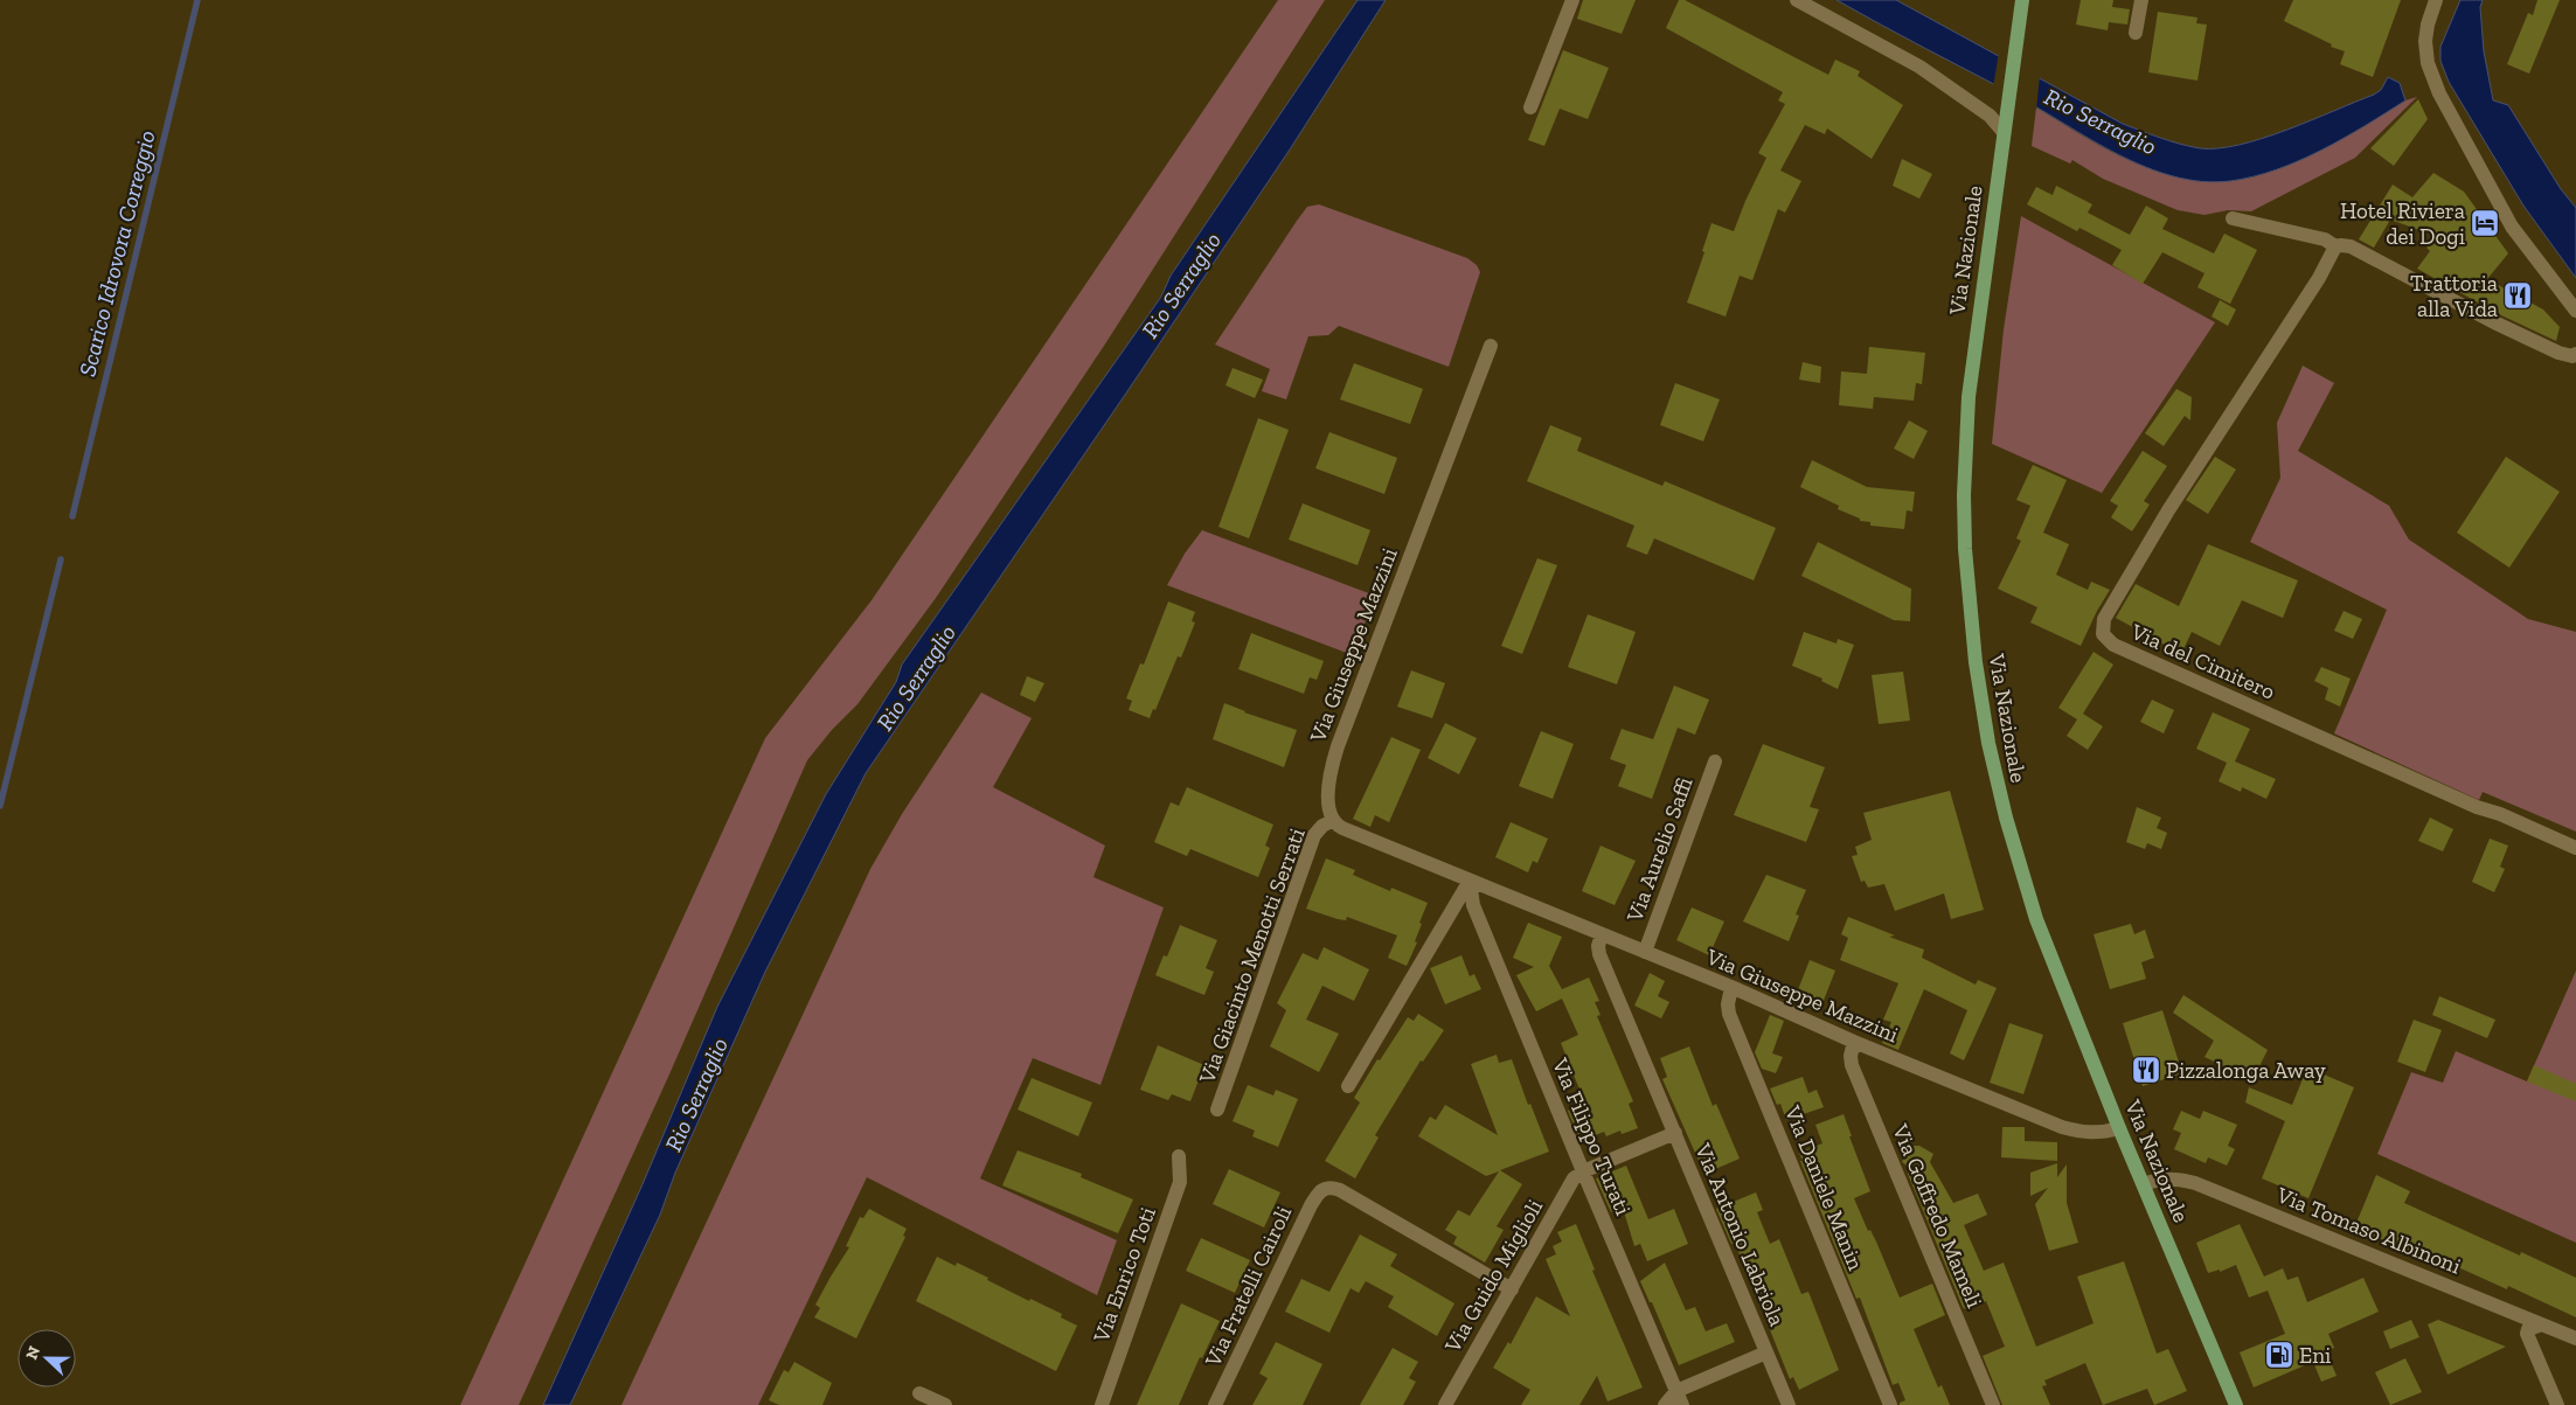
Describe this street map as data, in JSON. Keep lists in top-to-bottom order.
{
  "streets": {
    "main road": ["Via Nazionale"],
    "street": [
      "Via Giuseppe Mazzini",
      "Via del Cimitero",
      "Via Aurelio Saffi",
      "Via Giacinto Menotti Serrati",
      "Via Filippo Turati",
      "Via Daniele Manin",
      "Via Goffredo Mameli",
      "Via Tomaso Albinoni",
      "Via Antonio Labriola",
      "Via Enrico Toti",
      "Via Guido Miglioli",
      "Via Fratelli Cairoli"
    ]
  },
  "crossings": [
    ["Via Nazionale", "Via Giuseppe Mazzini"],
    ["Via Nazionale", "Via Tomaso Albinoni"],
    ["Via Giuseppe Mazzini", "Via Aurelio Saffi"],
    ["Via Giuseppe Mazzini", "Via Giacinto Menotti Serrati"],
    ["Via Giuseppe Mazzini", "Via Filippo Turati"],
    ["Via Giuseppe Mazzini", "Via Daniele Manin"],
    ["Via Giuseppe Mazzini", "Via Goffredo Mameli"],
    ["Via Giuseppe Mazzini", "Via Antonio Labriola"],
    ["Via Filippo Turati", "Via Antonio Labriola"],
    ["Via Filippo Turati", "Via Guido Miglioli"],
    ["Via Antonio Labriola", "Via Guido Miglioli"],
    ["Via Guido Miglioli", "Via Fratelli Cairoli"]
  ],
  "water": ["Rio Serraglio", "Scarico Idrovora Correggio"],
  "places": {
    "hotel": ["Hotel Riviera dei Dogi"],
    "restaurant": ["Trattoria alla Vida", "Pizzalonga Away"],
    "fuel station": ["Eni"]
  },
  "north": "left"
}
